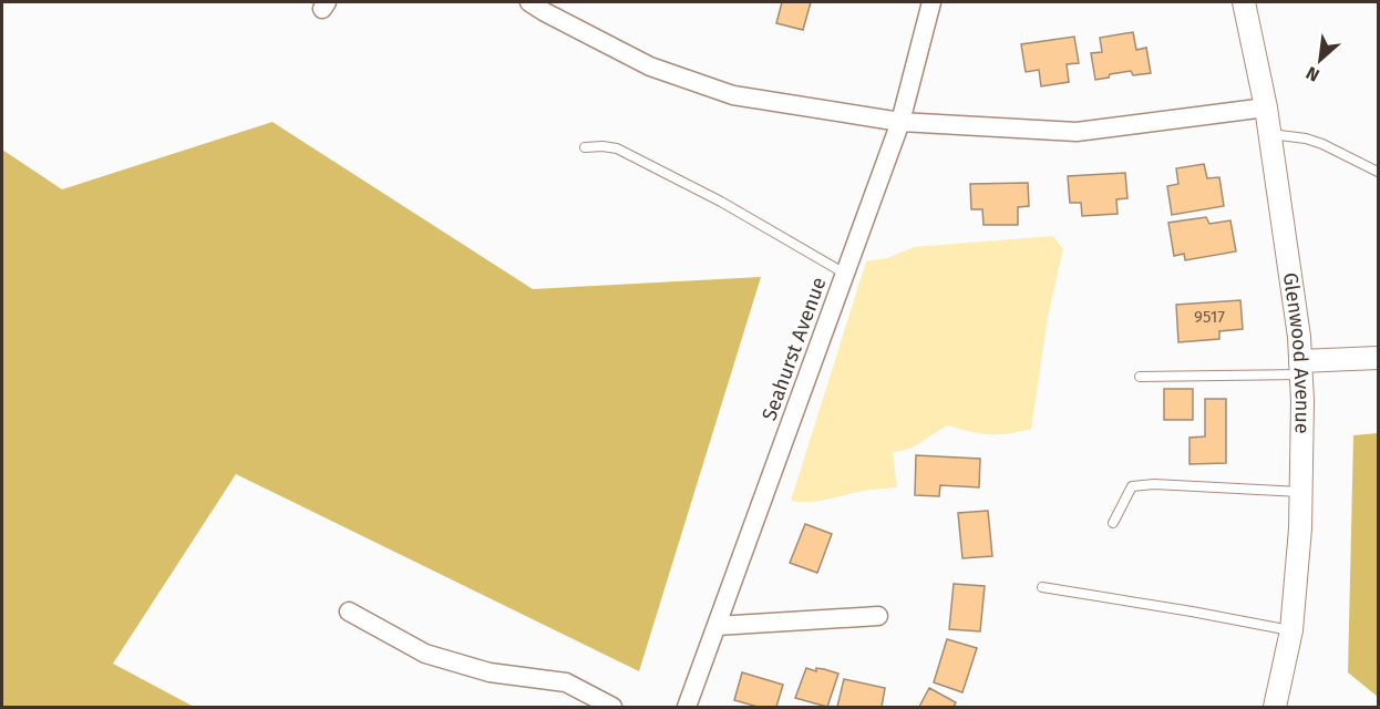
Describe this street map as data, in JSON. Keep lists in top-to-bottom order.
{
  "streets": {
    "street": ["Seahurst Avenue", "Glenwood Avenue"]
  },
  "house_numbers": ["9517"],
  "north": "bottom left"
}
